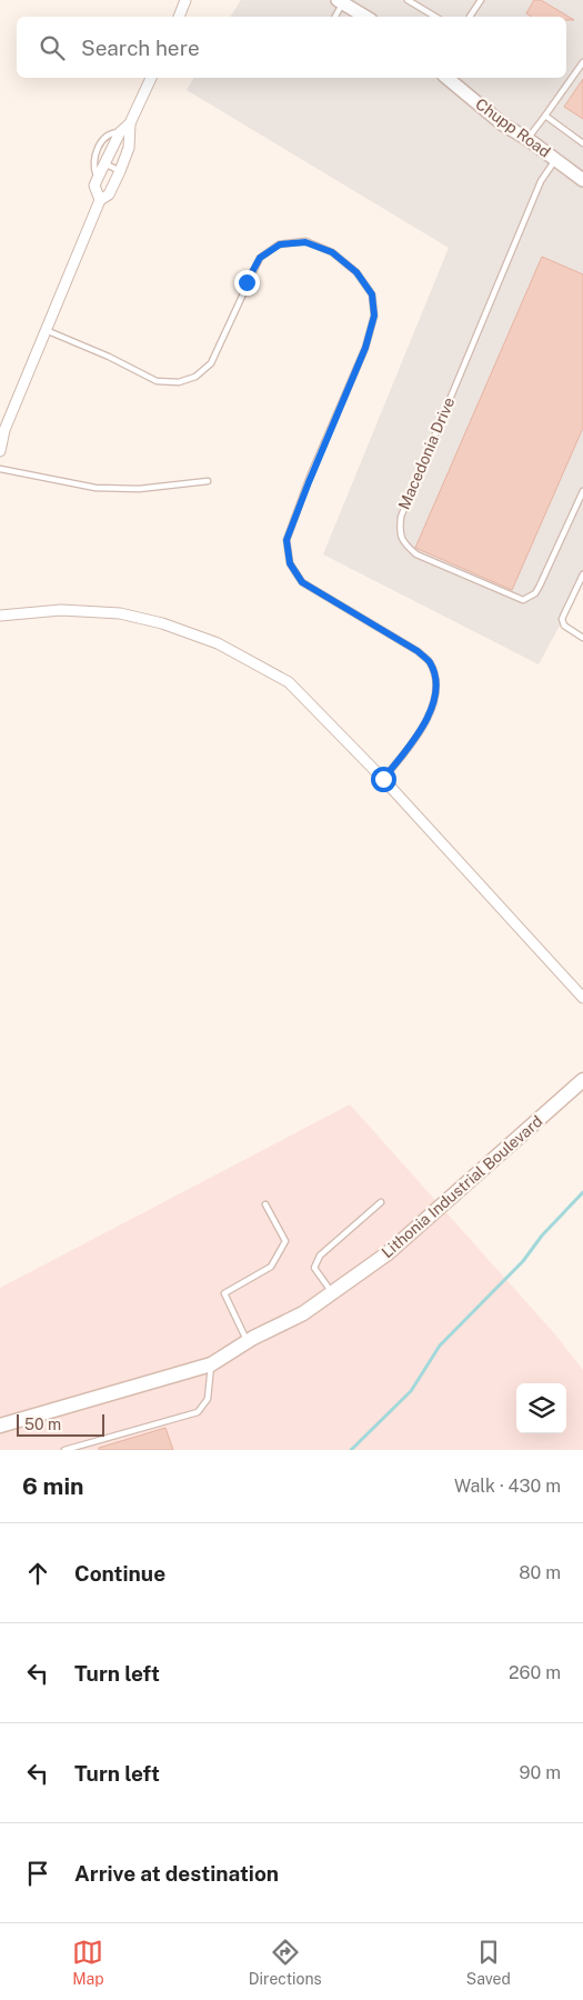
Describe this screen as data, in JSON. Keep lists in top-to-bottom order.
{
  "streets": {
    "main road": ["Lithonia Industrial Boulevard"],
    "street": ["Chupp Road"],
    "lane": ["Macedonia Drive"]
  },
  "crossings": [
    ["Chupp Road", "Macedonia Drive"]
  ],
  "scale_bar": "50 m",
  "page": {
    "search": "Search here",
    "scale": "50 m",
    "heading": ["6 min", "Walk · 430 m"],
    "list": [
      ["Continue", "80 m"],
      ["Turn left", "260 m"],
      ["Turn left", "90 m"],
      "Arrive at destination"
    ],
    "nav": ["Map", "Directions", "Saved"]
  }
}
